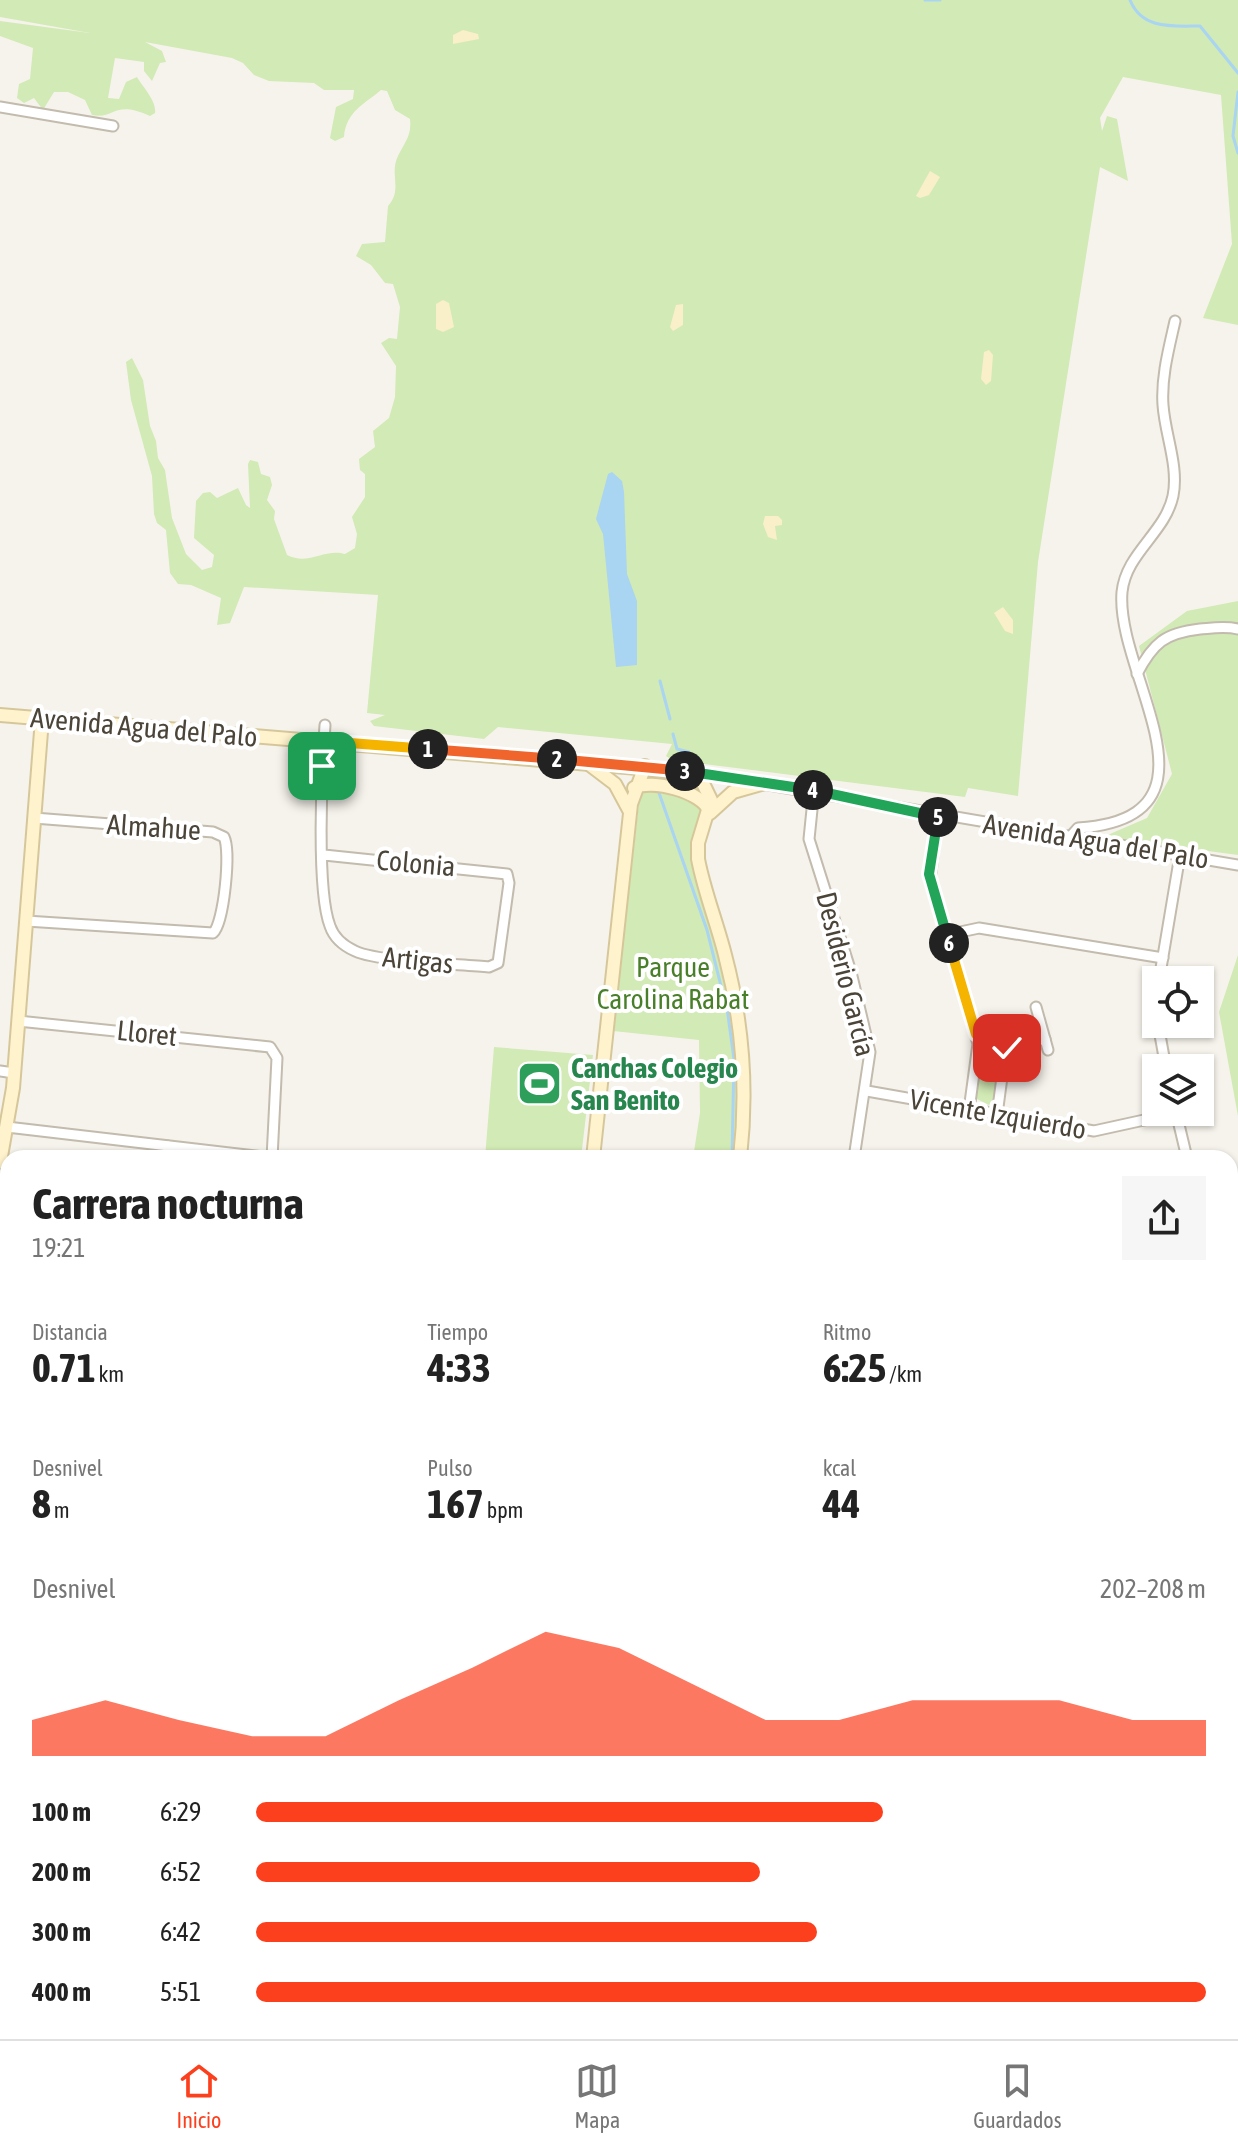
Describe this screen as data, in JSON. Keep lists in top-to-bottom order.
{
  "streets": {
    "street": [
      "Avenida Agua del Palo",
      "Almahue",
      "Colonia",
      "Artigas",
      "Desiderio García",
      "Lloret",
      "Vicente Izquierdo"
    ]
  },
  "crossings": [
    ["Avenida Agua del Palo", "Desiderio García"],
    ["Colonia", "Artigas"],
    ["Desiderio García", "Vicente Izquierdo"]
  ],
  "parks": ["Parque Carolina Rabat"],
  "places": {
    "sports": ["Canchas Colegio San Benito"]
  },
  "page": {
    "pins": [
      "1",
      "2",
      "3",
      "4",
      "5",
      "6"
    ],
    "heading": ["Carrera nocturna", "19:21"],
    "stats": [
      ["Distancia", "0.71 km"],
      ["Tiempo", "4:33"],
      ["Ritmo", "6:25 /km"],
      ["Desnivel", "8 m"],
      ["Pulso", "167 bpm"],
      ["kcal", "44"]
    ],
    "chart": ["Desnivel", "202–208 m"],
    "list": [
      {
        "name": "100 m",
        "note": "6:29"
      },
      {
        "name": "200 m",
        "note": "6:52"
      },
      {
        "name": "300 m",
        "note": "6:42"
      },
      {
        "name": "400 m",
        "note": "5:51"
      }
    ],
    "tabs": ["Inicio", "Mapa", "Guardados"]
  }
}
